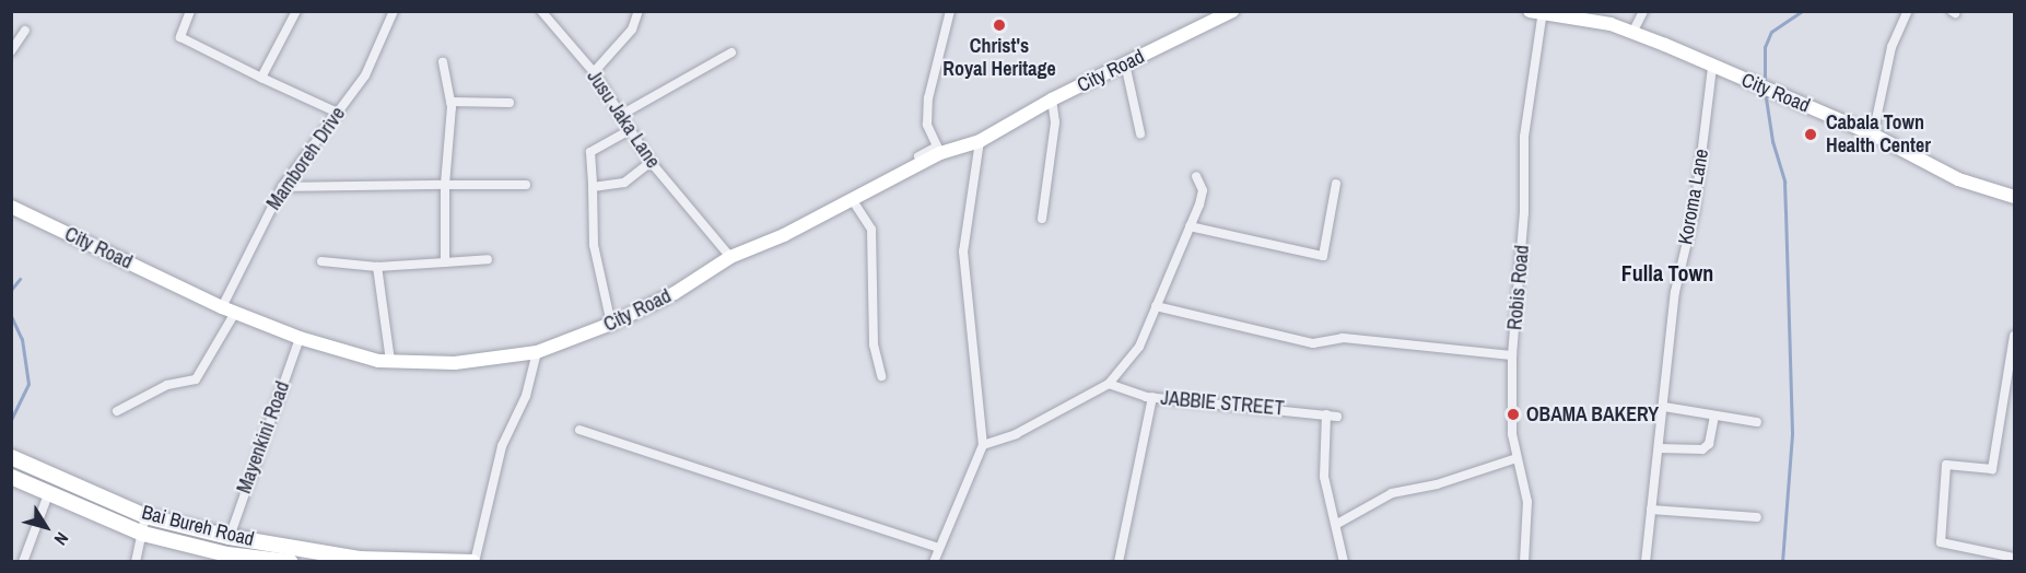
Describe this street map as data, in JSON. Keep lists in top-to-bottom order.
{
  "streets": {
    "highway": ["Bai Bureh Road"],
    "main road": ["City Road"],
    "street": [
      "Jusu Jaka Lane",
      "Mamboreh Drive",
      "Koroma Lane",
      "Robis Road",
      "JABBIE STREET",
      "Mayenkini Road"
    ]
  },
  "crossings": [
    ["City Road", "Jusu Jaka Lane"],
    ["City Road", "Mamboreh Drive"],
    ["City Road", "Koroma Lane"],
    ["City Road", "Robis Road"],
    ["City Road", "Mayenkini Road"],
    ["Mayenkini Road", "Bai Bureh Road"]
  ],
  "districts": ["Fulla Town"],
  "places": ["Christ's Royal Heritage", "Cabala Town Health Center", "OBAMA BAKERY"],
  "north": "bottom right"
}
